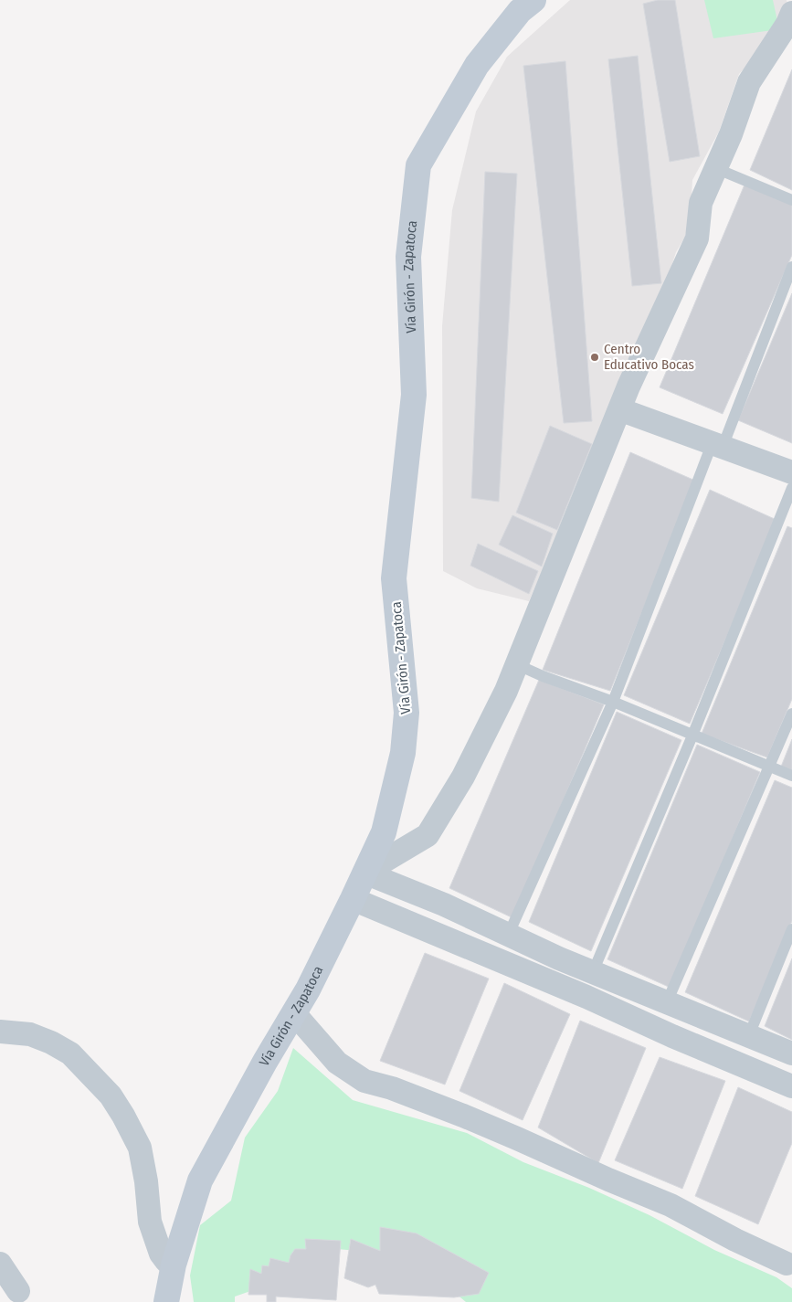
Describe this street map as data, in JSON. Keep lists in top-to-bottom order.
{
  "streets": {
    "main road": ["Vía Girón - Zapatoca"]
  },
  "places": ["Centro Educativo Bocas"]
}
